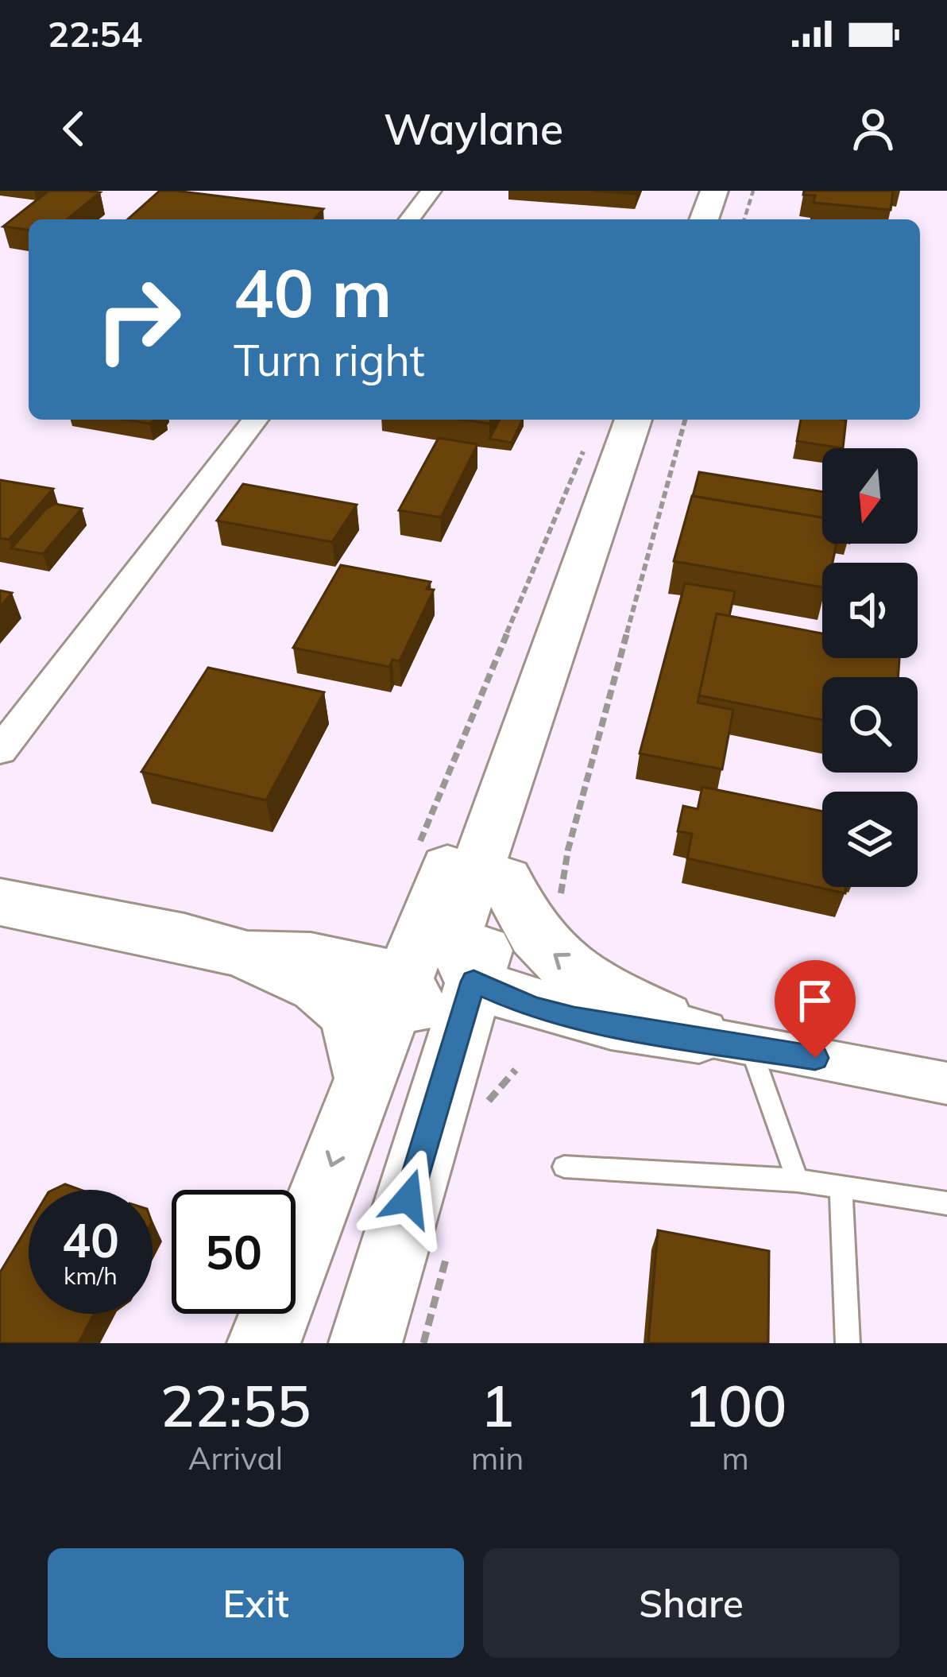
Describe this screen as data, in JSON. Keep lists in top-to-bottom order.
{
  "north": "bottom",
  "page": {
    "status": "22:54",
    "header": "Waylane",
    "turn": ["40 m", "Turn right"],
    "speed": "40 km/h",
    "limit": "50",
    "eta": [
      "22:55",
      "Arrival",
      "1",
      "min",
      "100",
      "m"
    ],
    "buttons": ["Exit", "Share"]
  }
}
